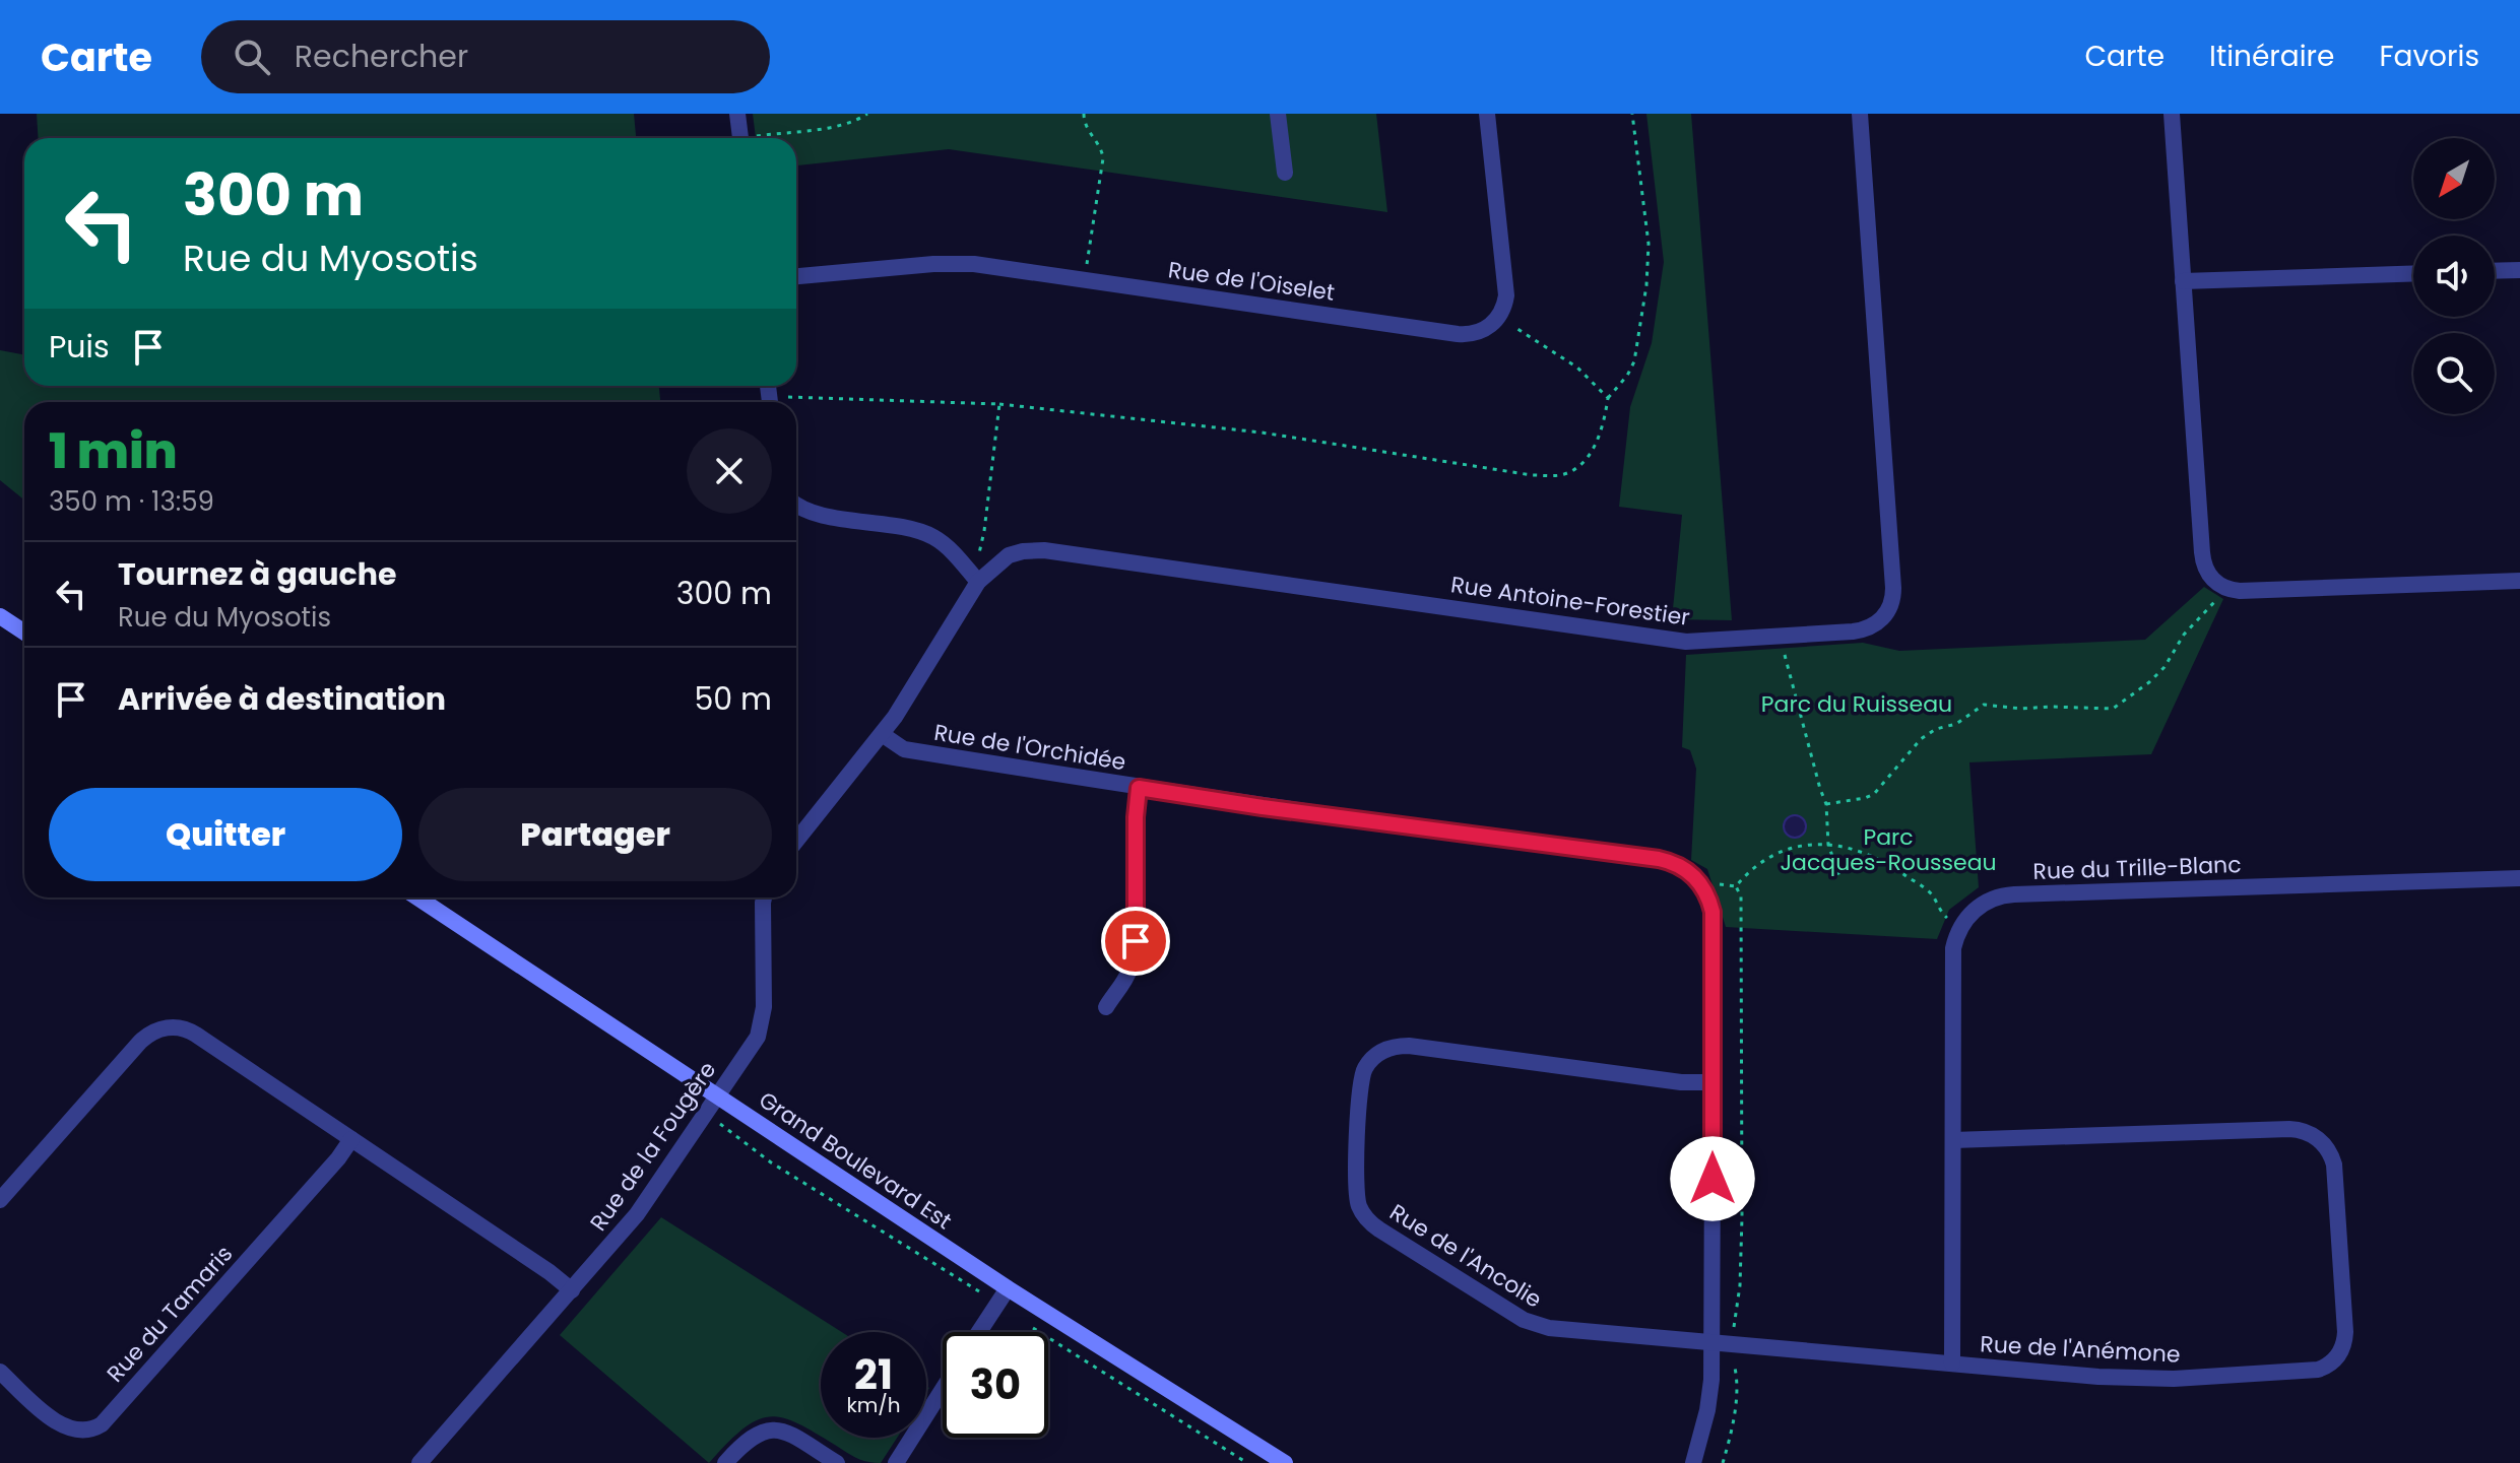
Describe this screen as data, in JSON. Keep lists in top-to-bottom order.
{
  "streets": {
    "street": [
      "Rue de l'Oiselet",
      "Rue Antoine-Forestier",
      "Rue de l'Orchidée",
      "Rue du Trille-Blanc",
      "Rue de la Fougère",
      "Grand Boulevard Est",
      "Rue de l'Ancolie",
      "Rue du Tamaris",
      "Rue de l'Anémone"
    ]
  },
  "crossings": [
    ["Rue de l'Orchidée", "Rue de l'Ancolie"],
    ["Rue de l'Orchidée", "Rue de l'Anémone"],
    ["Rue du Trille-Blanc", "Rue de l'Anémone"],
    ["Rue de la Fougère", "Grand Boulevard Est"],
    ["Rue de l'Ancolie", "Rue de l'Anémone"]
  ],
  "parks": ["Parc du Ruisseau", "Parc Jacques-Rousseau"],
  "north": "bottom left",
  "page": {
    "header": "Carte",
    "search": "Rechercher",
    "nav": ["Carte", "Itinéraire", "Favoris"],
    "turn": ["300 m", "Rue du Myosotis"],
    "then": "Puis",
    "heading": ["1 min", "350 m · 13:59"],
    "list": [
      {
        "name": "Tournez à gauche",
        "note": "Rue du Myosotis",
        "value": "300 m"
      },
      {
        "name": "Arrivée à destination",
        "value": "50 m"
      }
    ],
    "buttons": ["Quitter", "Partager"],
    "speed": "21 km/h",
    "limit": "30"
  }
}
